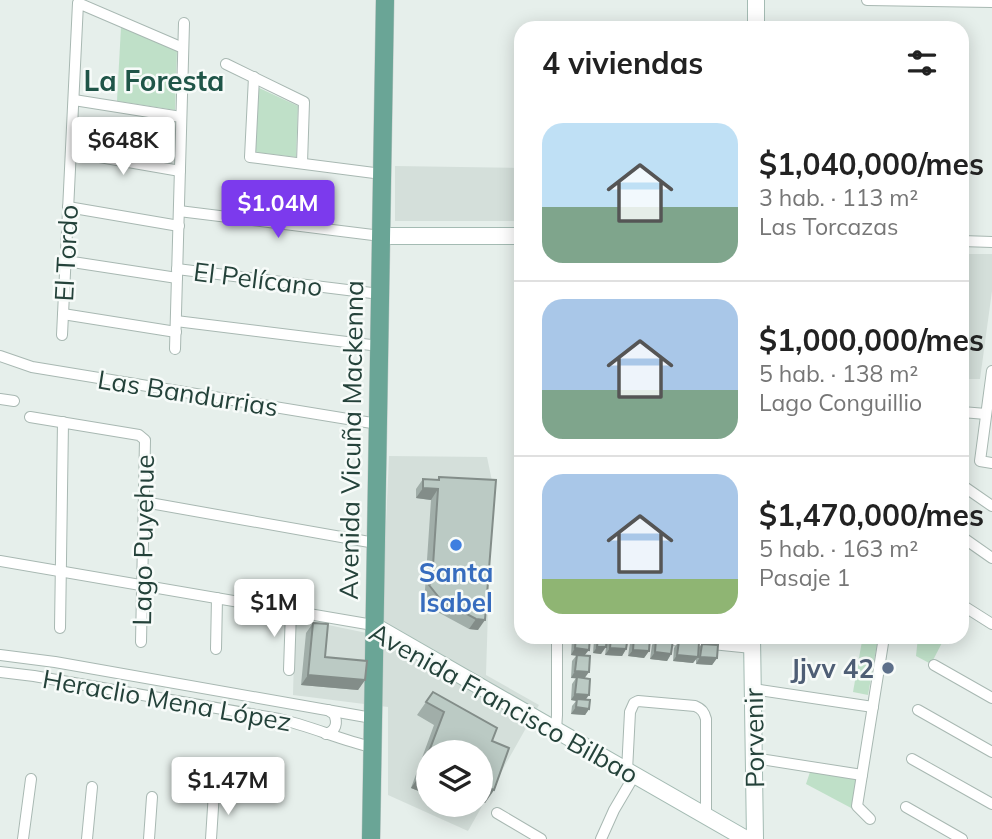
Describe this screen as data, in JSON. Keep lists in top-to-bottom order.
{
  "streets": {
    "main road": ["Avenida Vicuña Mackenna", "Avenida Francisco Bilbao", "Porvenir"],
    "street": [
      "El Tordo",
      "El Pelícano",
      "Las Bandurrias",
      "Lago Puyehue",
      "Heraclio Mena López"
    ]
  },
  "crossings": [
    ["El Tordo", "El Pelícano"],
    ["El Pelícano", "Avenida Vicuña Mackenna"],
    ["Las Bandurrias", "Avenida Vicuña Mackenna"],
    ["Avenida Vicuña Mackenna", "Heraclio Mena López"],
    ["Avenida Vicuña Mackenna", "Avenida Francisco Bilbao"],
    ["Lago Puyehue", "Avenida Francisco Bilbao"]
  ],
  "districts": ["La Foresta"],
  "places": ["Santa Isabel", "Jjvv 42"],
  "page": {
    "heading": "4 viviendas",
    "list": [
      {
        "name": "$1,040,000/mes",
        "note": "3 hab. · 113 m² · Las Torcazas"
      },
      {
        "name": "$1,000,000/mes",
        "note": "5 hab. · 138 m² · Lago Conguillio"
      },
      {
        "name": "$1,470,000/mes",
        "note": "5 hab. · 163 m² · Pasaje 1"
      }
    ],
    "price": [
      "$648K",
      "$1.04M",
      "$1M",
      "$1.47M"
    ]
  }
}
